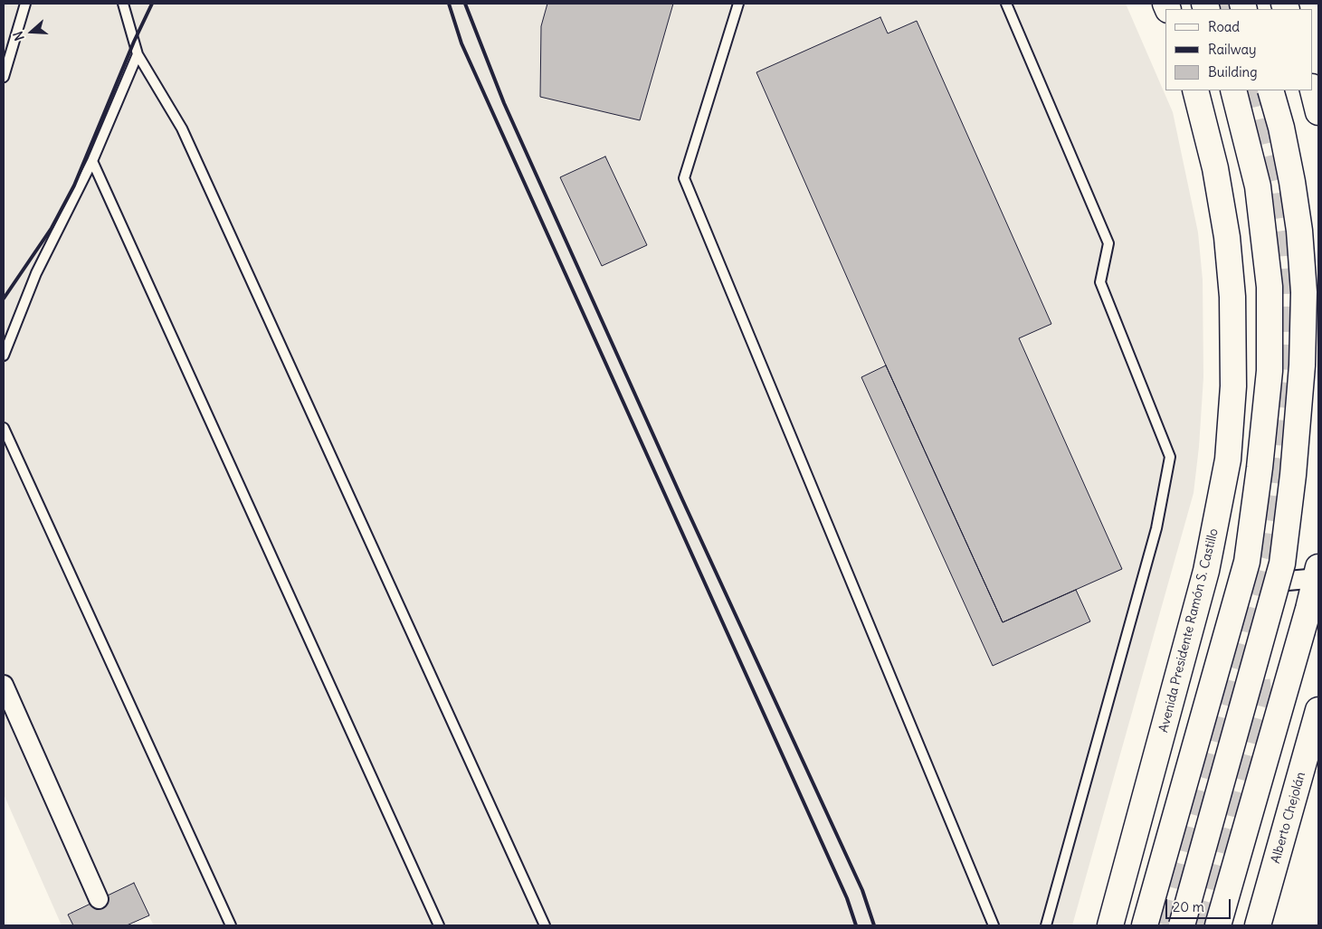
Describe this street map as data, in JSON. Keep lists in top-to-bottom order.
{
  "streets": {
    "main road": ["Avenida Presidente Ramón S. Castillo", "Alberto Chejolán"]
  },
  "legend": ["Road", "Railway", "Building"],
  "scale_bar": "20 m",
  "north": "left"
}
